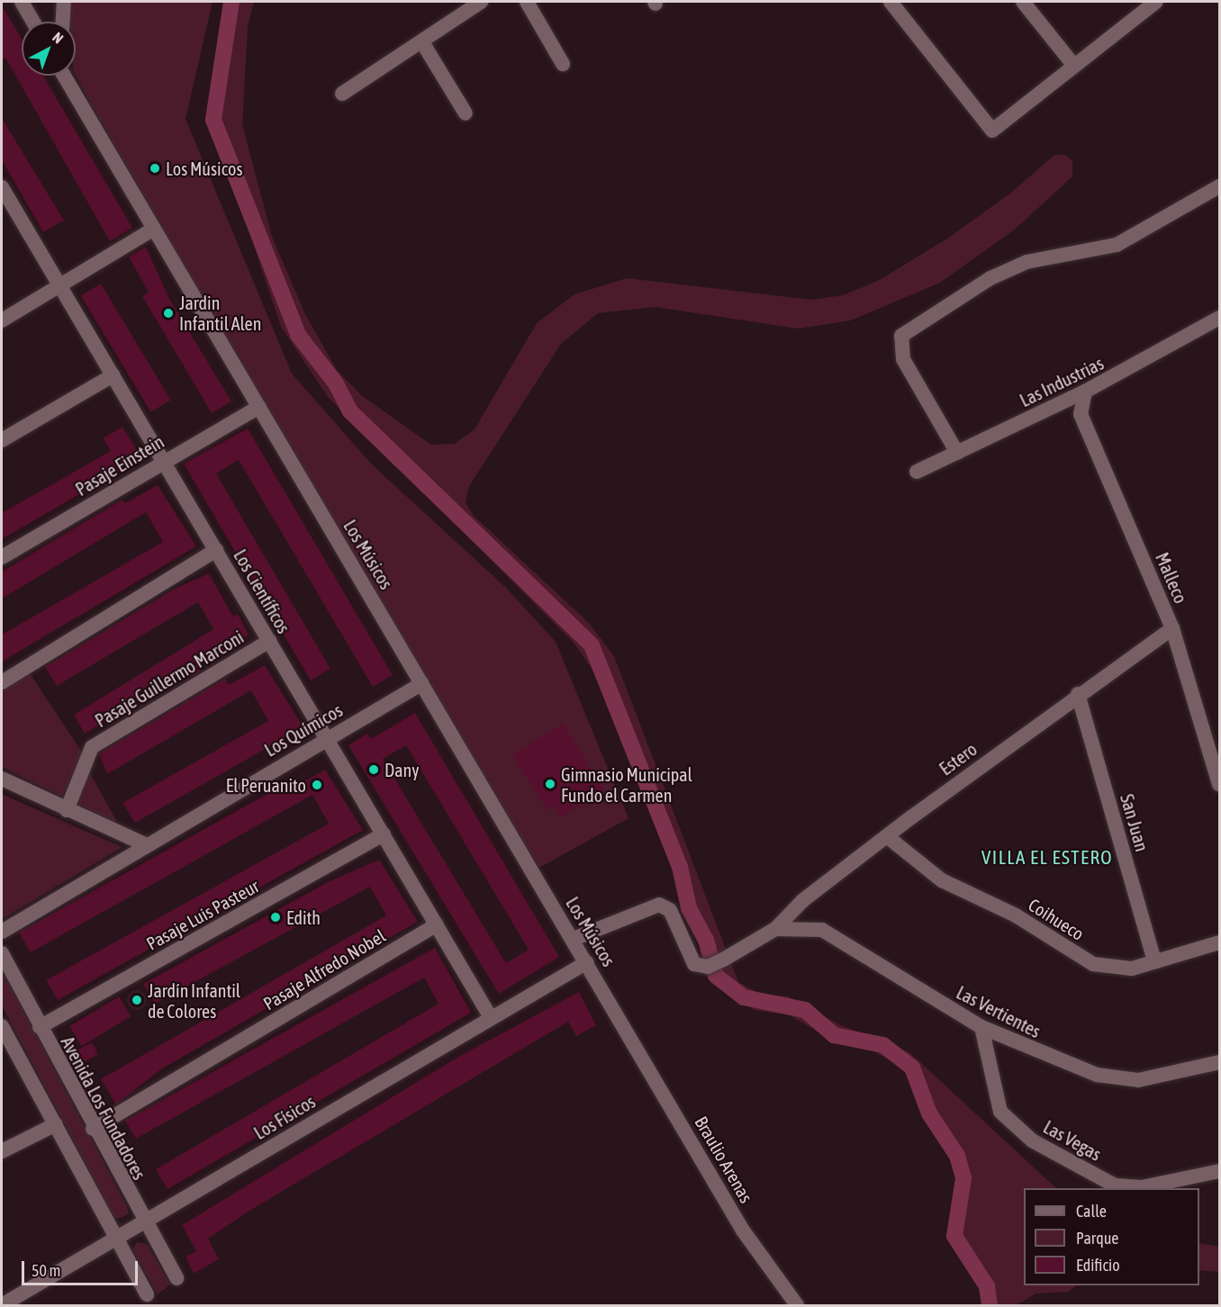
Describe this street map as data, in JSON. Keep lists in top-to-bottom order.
{
  "streets": {
    "street": [
      "Las Industrias",
      "Pasaje Einstein",
      "Los Músicos",
      "Malleco",
      "Los Científicos",
      "Pasaje Guillermo Marconi",
      "Los Químicos",
      "Estero",
      "San Juan",
      "Pasaje Luis Pasteur",
      "Coihueco",
      "Pasaje Alfredo Nobel",
      "Las Vertientes",
      "Avenida Los Fundadores",
      "Los Físicos",
      "Las Vegas",
      "Braulio Arenas"
    ]
  },
  "crossings": [
    ["Las Industrias", "Malleco"],
    ["Pasaje Einstein", "Los Músicos"],
    ["Pasaje Einstein", "Los Científicos"],
    ["Los Músicos", "Los Químicos"],
    ["Los Músicos", "Estero"],
    ["Los Músicos", "Los Físicos"],
    ["Los Músicos", "Braulio Arenas"],
    ["Malleco", "Estero"],
    ["Los Científicos", "Pasaje Guillermo Marconi"],
    ["Los Científicos", "Los Químicos"],
    ["Los Científicos", "Pasaje Luis Pasteur"],
    ["Los Científicos", "Pasaje Alfredo Nobel"],
    ["Los Científicos", "Los Físicos"],
    ["Estero", "San Juan"],
    ["Estero", "Coihueco"],
    ["Estero", "Las Vertientes"],
    ["San Juan", "Coihueco"],
    ["Pasaje Luis Pasteur", "Avenida Los Fundadores"],
    ["Pasaje Alfredo Nobel", "Avenida Los Fundadores"],
    ["Las Vertientes", "Las Vegas"],
    ["Avenida Los Fundadores", "Los Físicos"]
  ],
  "districts": ["VILLA EL ESTERO"],
  "places": [
    "Los Músicos",
    "Jardin Infantil Alen",
    "Dany",
    "Gimnasio Municipal Fundo el Carmen",
    "El Peruanito",
    "Edith",
    "Jardín Infantil de Colores"
  ],
  "legend": ["Calle", "Parque", "Edificio"],
  "scale_bar": "50 m",
  "north": "top right"
}
